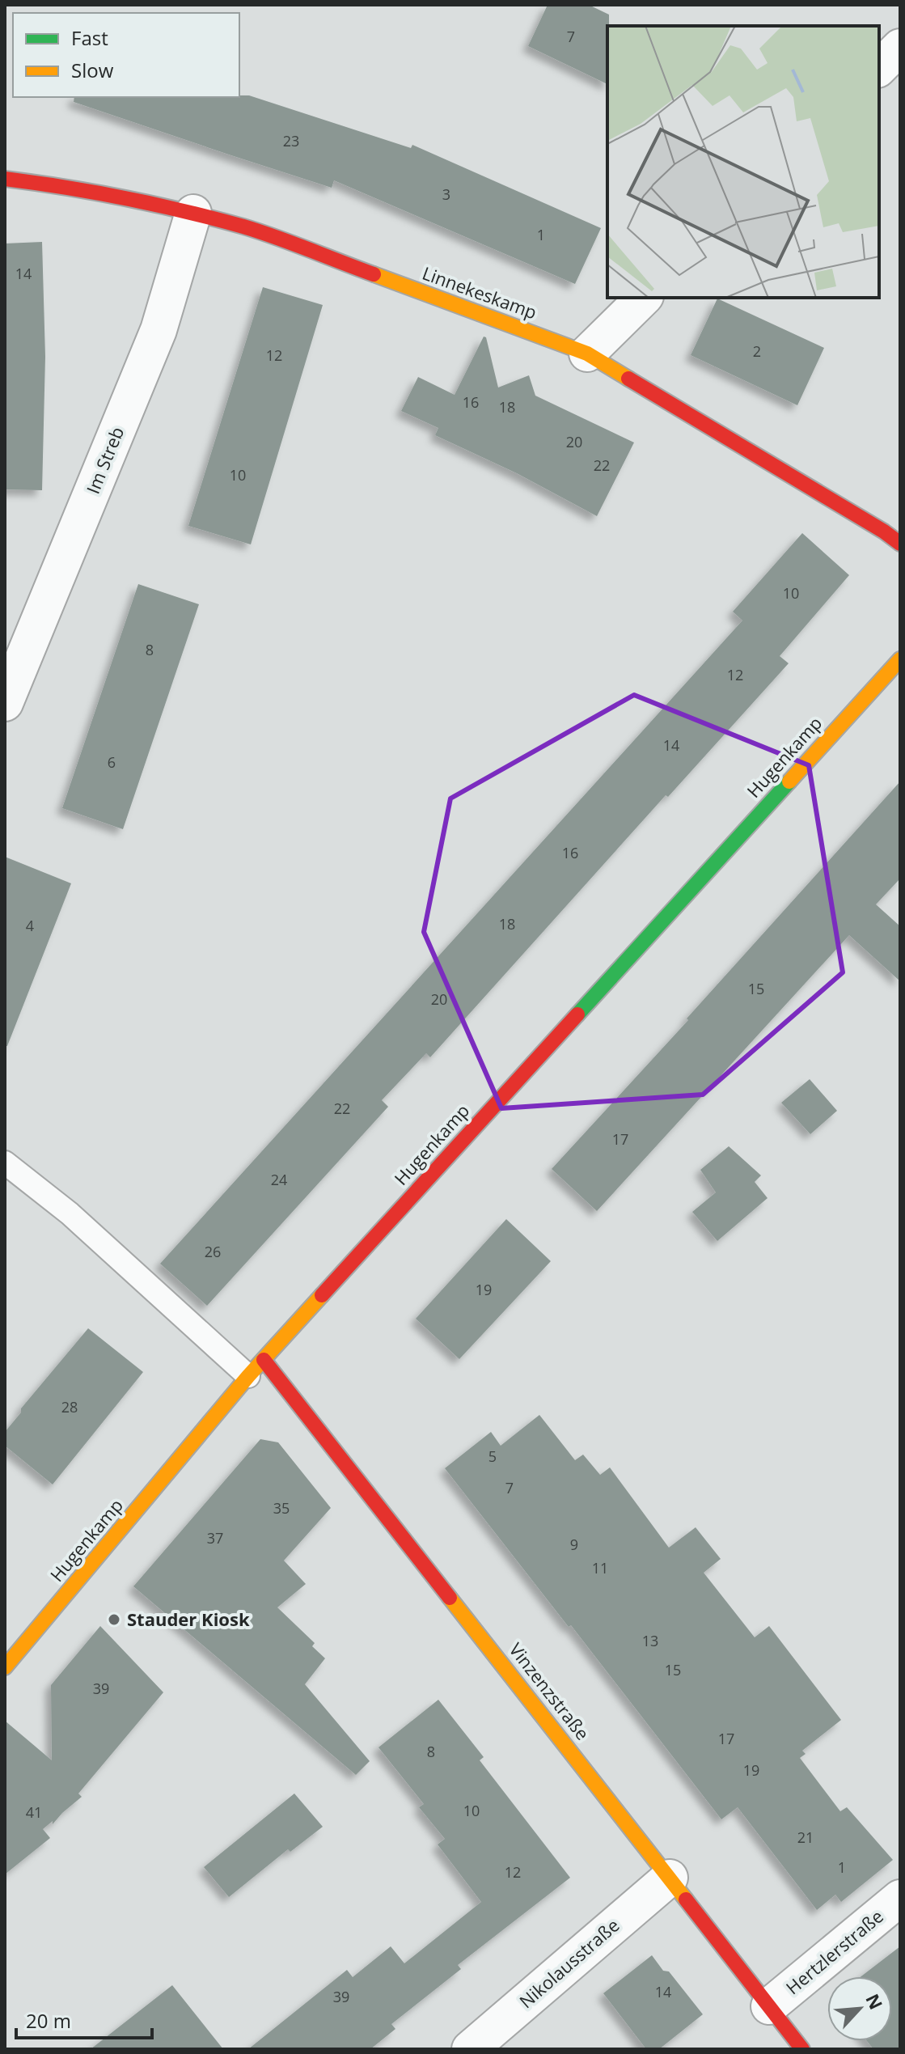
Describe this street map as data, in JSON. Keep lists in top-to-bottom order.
{
  "streets": {
    "street": [
      "Linnekeskamp",
      "Im Streb",
      "Hugenkamp",
      "Vinzenzstraße",
      "Hertzlerstraße",
      "Nikolausstraße"
    ]
  },
  "crossings": [
    ["Linnekeskamp", "Im Streb"],
    ["Hugenkamp", "Vinzenzstraße"],
    ["Vinzenzstraße", "Hertzlerstraße"],
    ["Vinzenzstraße", "Nikolausstraße"]
  ],
  "places": ["Stauder Kiosk"],
  "house_numbers": [
    "7",
    "23",
    "3",
    "1",
    "14",
    "2",
    "12",
    "16",
    "18",
    "20",
    "22",
    "10",
    "10",
    "8",
    "12",
    "14",
    "6",
    "16",
    "18",
    "4",
    "15",
    "20",
    "22",
    "17",
    "24",
    "26",
    "19",
    "28",
    "5",
    "7",
    "35",
    "37",
    "9",
    "11",
    "13",
    "15",
    "39",
    "17",
    "8",
    "19",
    "10",
    "41",
    "21",
    "1",
    "12",
    "14",
    "39"
  ],
  "legend": ["Fast", "Slow"],
  "scale_bar": "20 m",
  "north": "top right"
}
